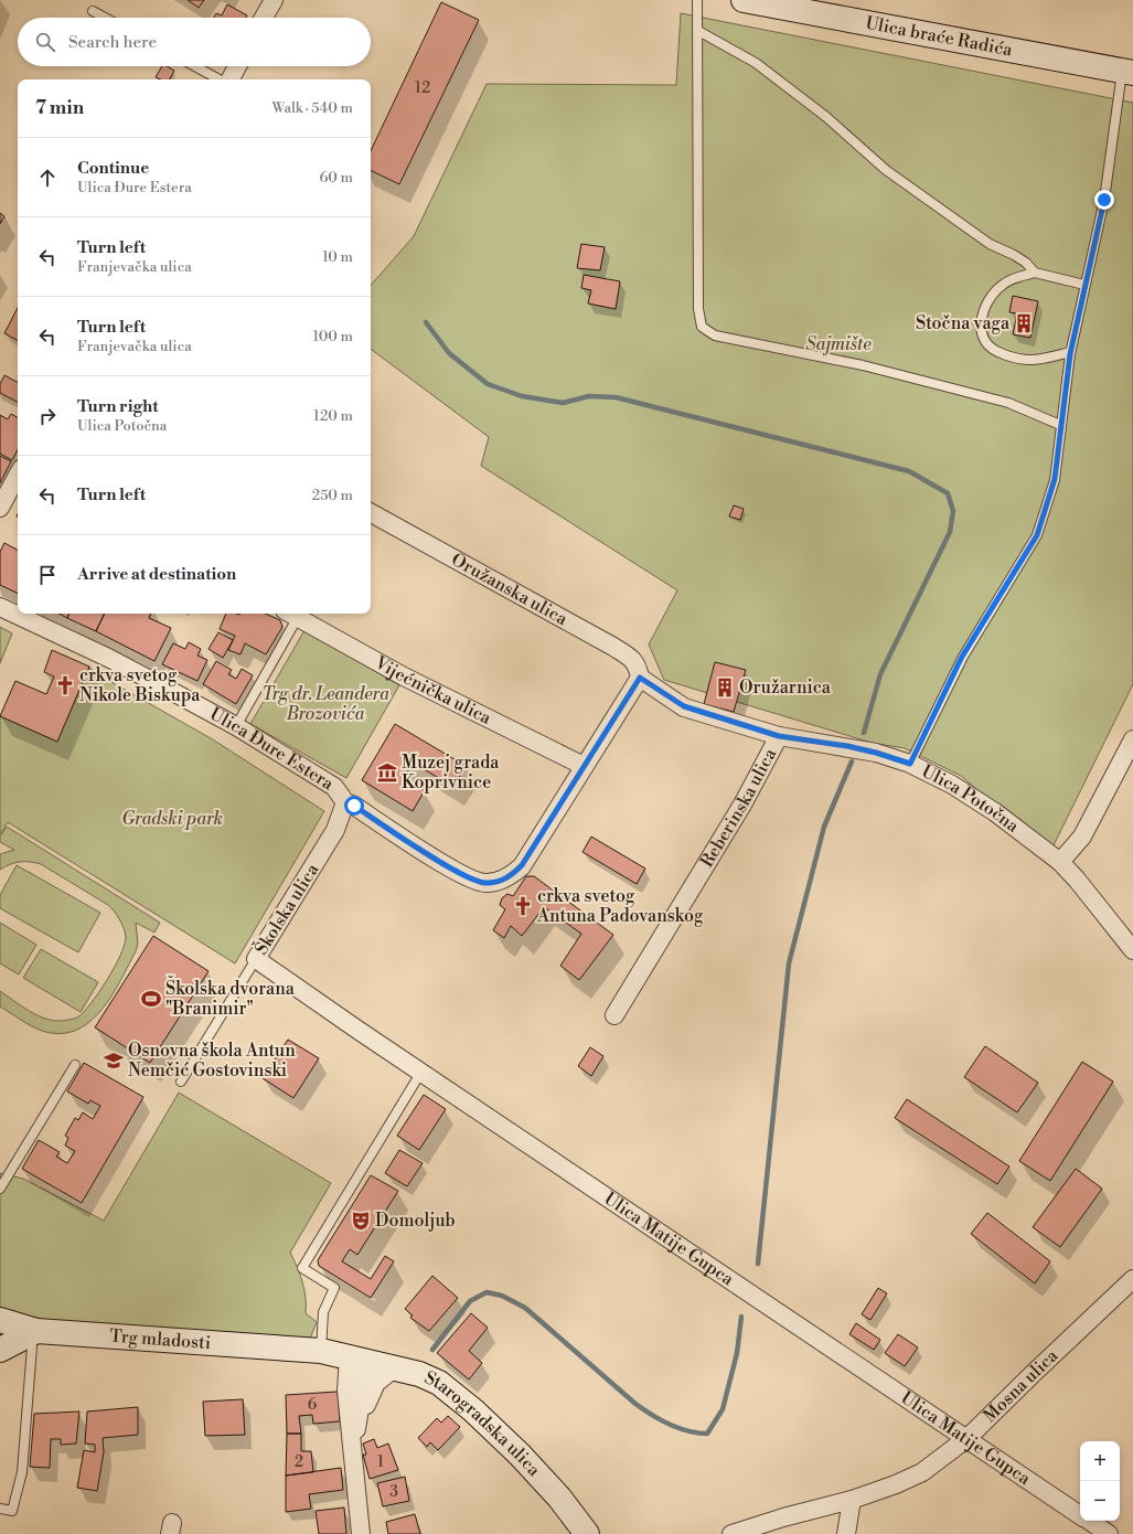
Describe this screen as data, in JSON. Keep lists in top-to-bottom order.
{
  "streets": {
    "main road": ["Ulica braće Radića", "Trg mladosti", "Starogradska ulica"],
    "street": [
      "Oružanska ulica",
      "Vijećnička ulica",
      "Ulica Đure Estera",
      "Ulica Potočna",
      "Reberinska ulica",
      "Školska ulica",
      "Ulica Matije Gupca",
      "Mosna ulica"
    ]
  },
  "crossings": [
    ["Oružanska ulica", "Ulica Potočna"],
    ["Vijećnička ulica", "Ulica Đure Estera"],
    ["Ulica Đure Estera", "Školska ulica"],
    ["Ulica Potočna", "Reberinska ulica"],
    ["Školska ulica", "Ulica Matije Gupca"],
    ["Ulica Matije Gupca", "Mosna ulica"],
    ["Trg mladosti", "Starogradska ulica"]
  ],
  "parks": ["Sajmište", "Trg dr. Leandera Brozovića", "Gradski park"],
  "places": {
    "building": ["Stočna vaga", "Oružarnica"],
    "church": ["crkva svetog Nikole Biskupa", "crkva svetog Antuna Padovanskog"],
    "museum": ["Muzej grada Koprivnice"],
    "sports": ["Školska dvorana \"Branimir\""],
    "school or university": ["Osnovna škola Antun Nemčić Gostovinski"],
    "theatre": ["Domoljub"]
  },
  "house_numbers": [
    "12",
    "6",
    "2",
    "1",
    "3"
  ],
  "page": {
    "search": "Search here",
    "heading": ["7 min", "Walk · 540 m"],
    "list": [
      ["Continue", "Ulica Đure Estera", "60 m"],
      ["Turn left", "Franjevačka ulica", "10 m"],
      ["Turn left", "Franjevačka ulica", "100 m"],
      ["Turn right", "Ulica Potočna", "120 m"],
      ["Turn left", "250 m"],
      "Arrive at destination"
    ],
    "map_buttons": ["+", "−"]
  }
}
